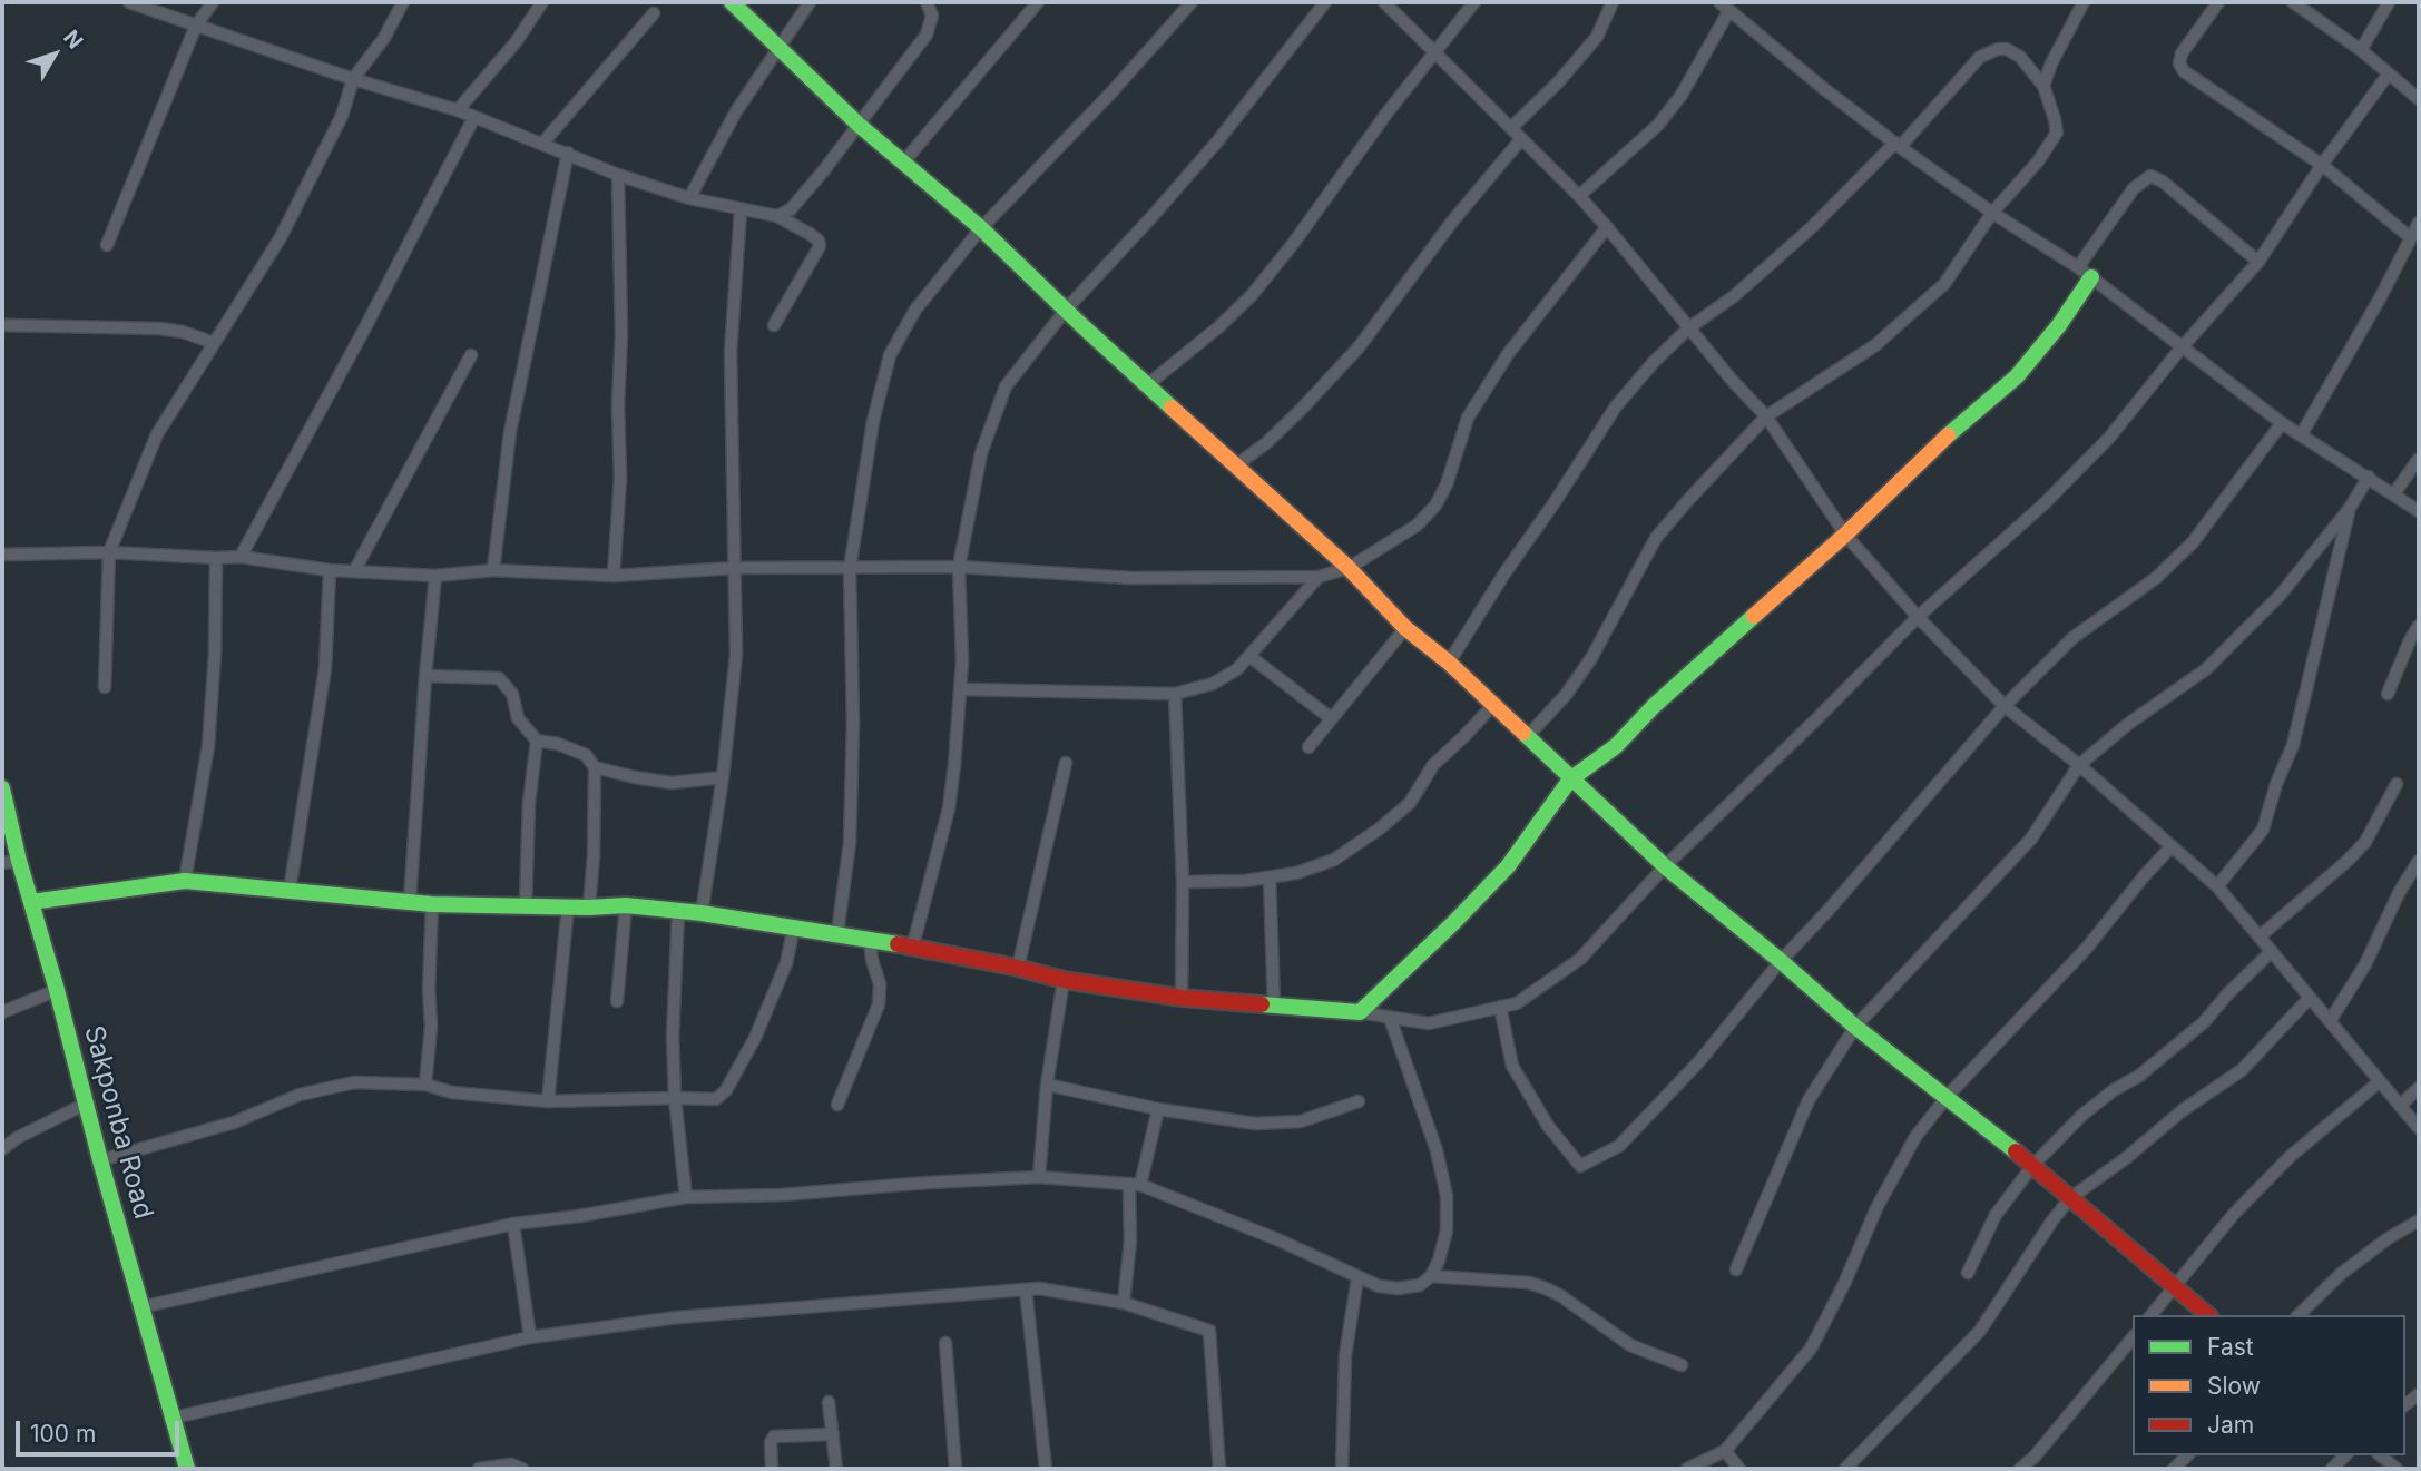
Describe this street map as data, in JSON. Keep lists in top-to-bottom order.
{
  "streets": {
    "street": ["Sakponba Road"]
  },
  "legend": ["Fast", "Slow", "Jam"],
  "scale_bar": "100 m",
  "north": "top right"
}
